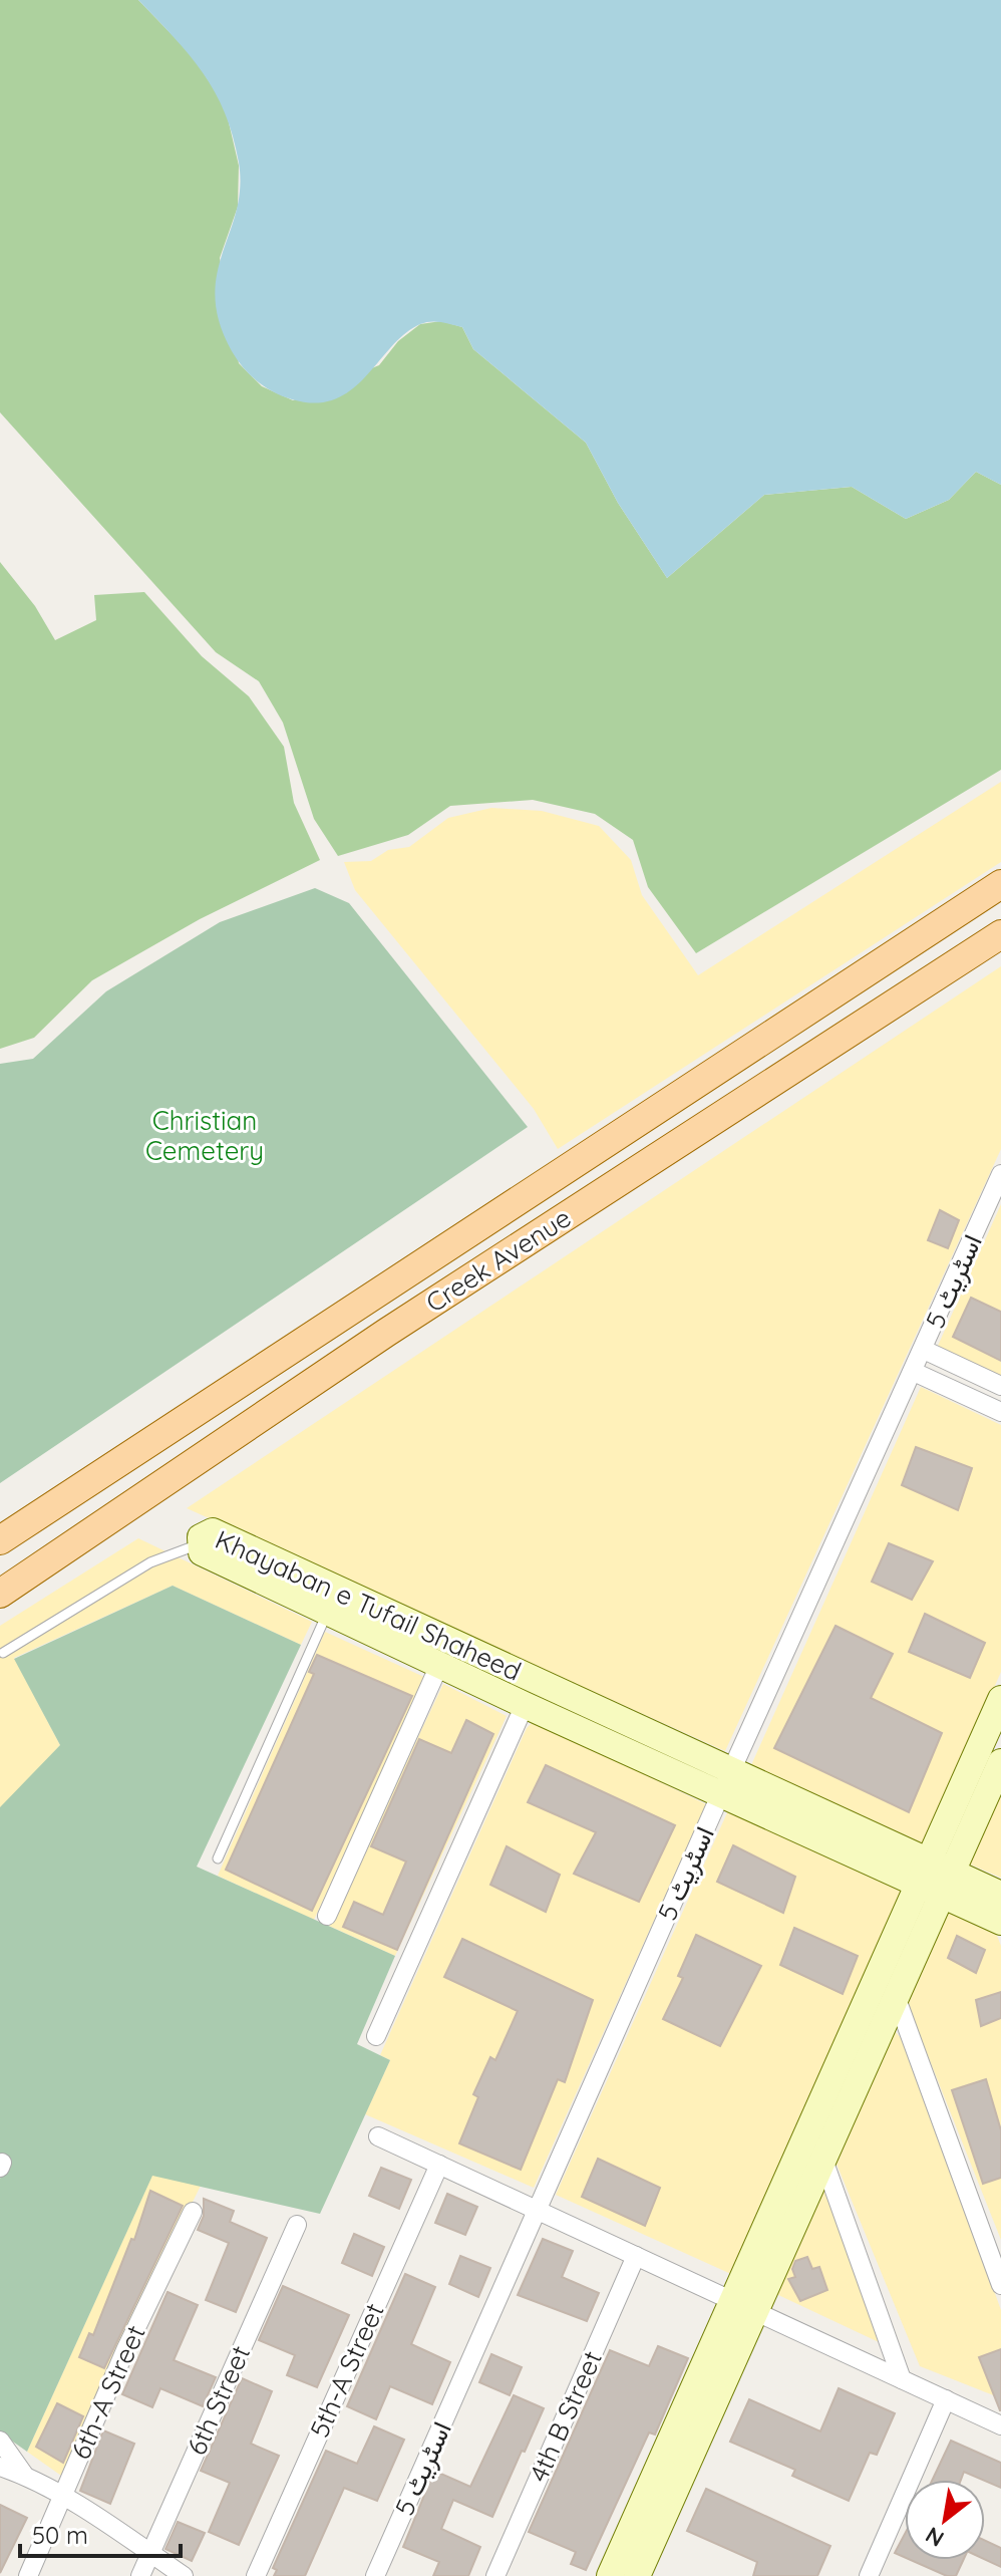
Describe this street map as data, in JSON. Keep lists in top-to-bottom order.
{
  "streets": {
    "main road": ["Creek Avenue"],
    "street": [
      "اسٹریٹ 5",
      "Khayaban e Tufail Shaheed",
      "5th-A Street",
      "6th-A Street",
      "6th Street",
      "4th B Street"
    ]
  },
  "crossings": [
    ["اسٹریٹ 5", "Khayaban e Tufail Shaheed"]
  ],
  "parks": ["Christian Cemetery"],
  "scale_bar": "50 m",
  "north": "bottom left"
}
